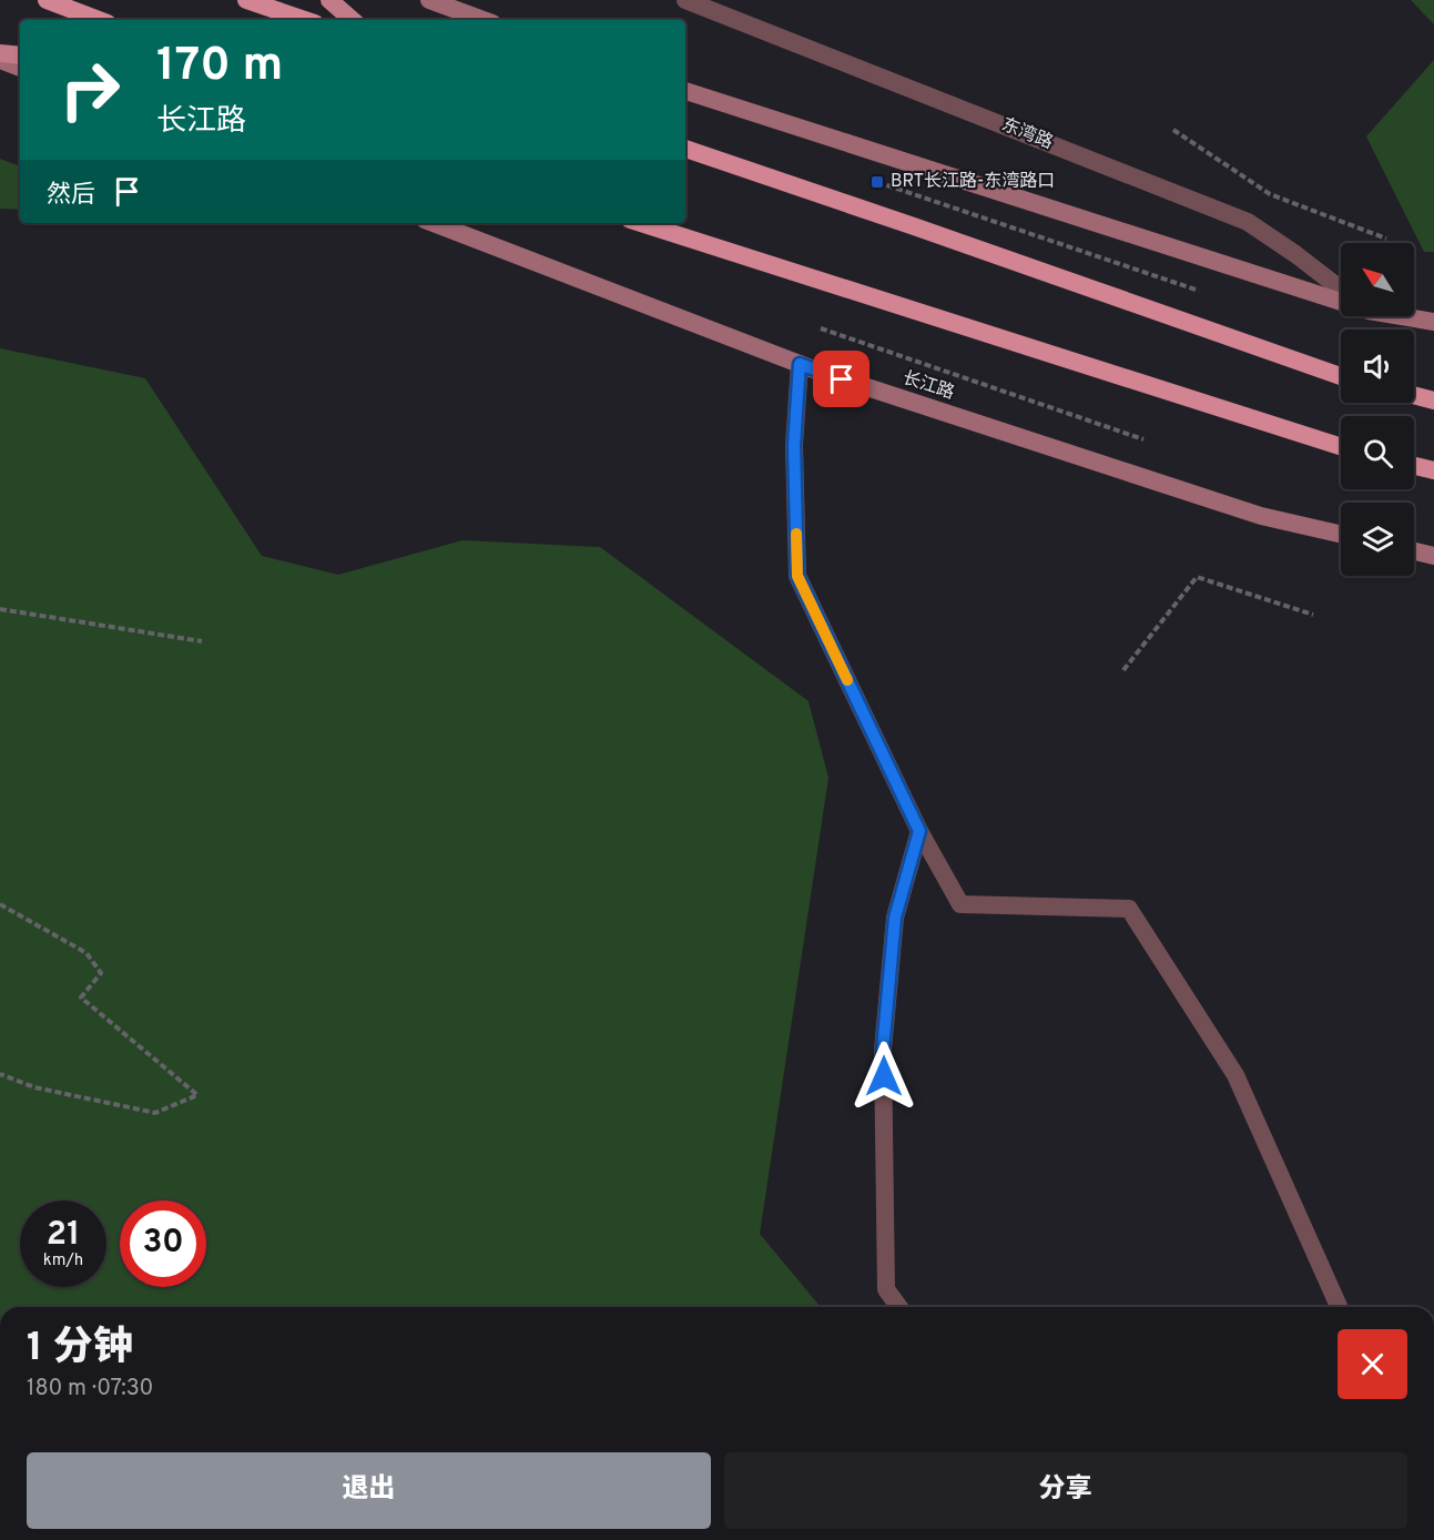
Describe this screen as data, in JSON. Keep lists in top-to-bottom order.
{
  "streets": {
    "main road": ["长江路"],
    "street": ["东湾路"]
  },
  "places": {
    "transit": ["BRT长江路-东湾路口"]
  },
  "north": "top left",
  "page": {
    "turn": ["170 m", "长江路"],
    "then": "然后",
    "speed": "21 km/h",
    "limit": "30",
    "heading": ["1 分钟", "180 m · 07:30"],
    "buttons": ["退出", "分享"]
  }
}
